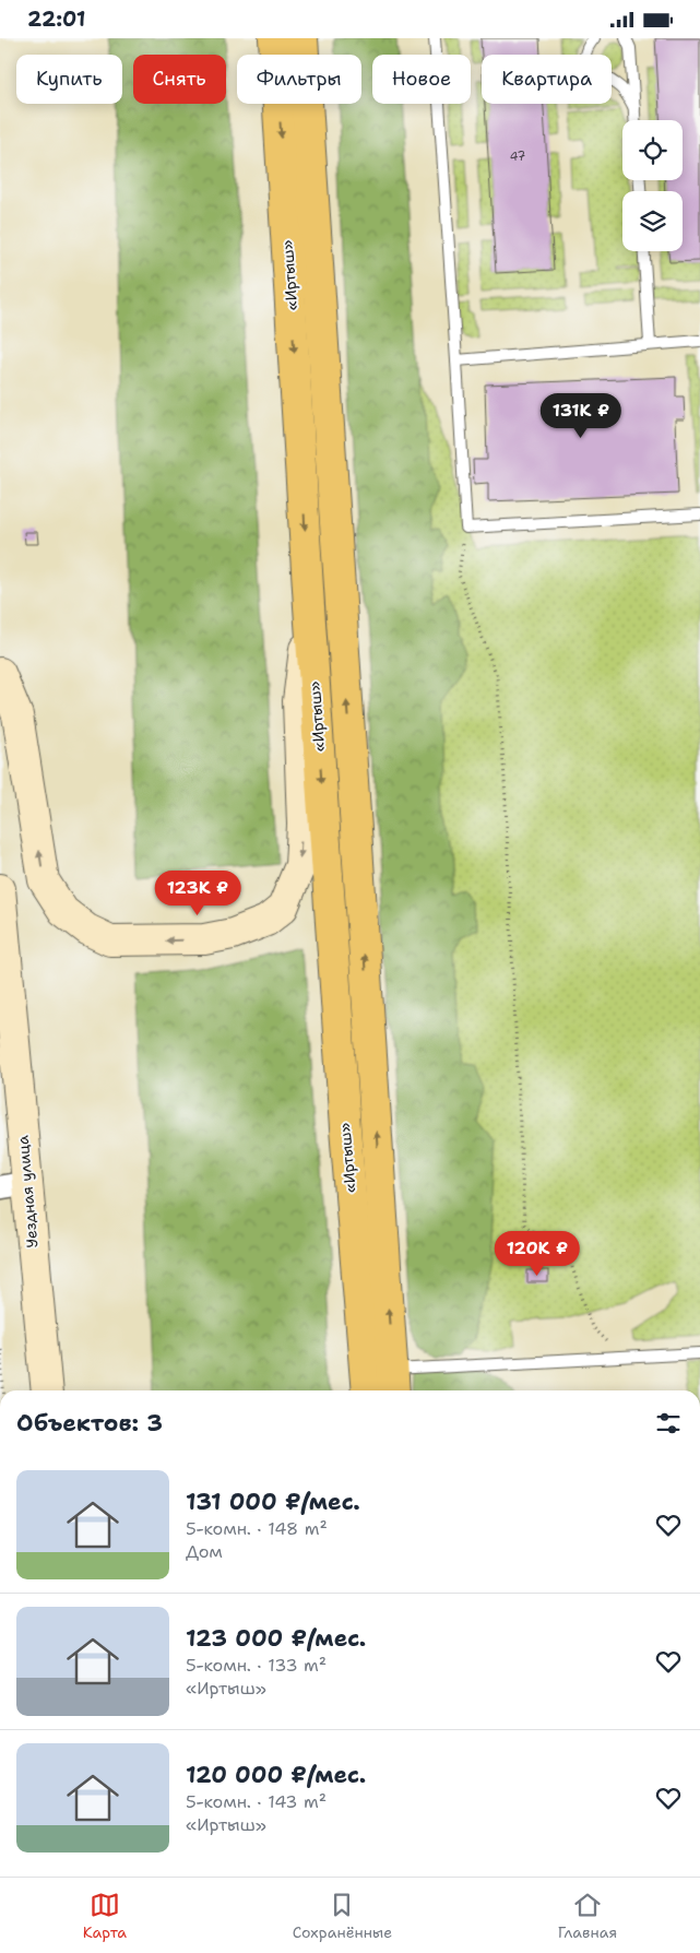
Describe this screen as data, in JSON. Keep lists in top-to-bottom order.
{
  "streets": {
    "highway": ["«Иртыш»"],
    "street": ["Уездная улица"]
  },
  "house_numbers": ["47"],
  "page": {
    "status": "22:01",
    "chip": [
      "Купить",
      "Снять",
      "Фильтры",
      "Новое",
      "Квартира"
    ],
    "price": ["131K ₽", "123K ₽", "120K ₽"],
    "heading": "Объектов: 3",
    "list": [
      {
        "name": "131 000 ₽/мес.",
        "note": "5-комн. · 148 m² · Дом"
      },
      {
        "name": "123 000 ₽/мес.",
        "note": "5-комн. · 133 m² · «Иртыш»"
      },
      {
        "name": "120 000 ₽/мес.",
        "note": "5-комн. · 143 m² · «Иртыш»"
      }
    ],
    "tabs": ["Карта", "Сохранённые", "Главная"]
  }
}
